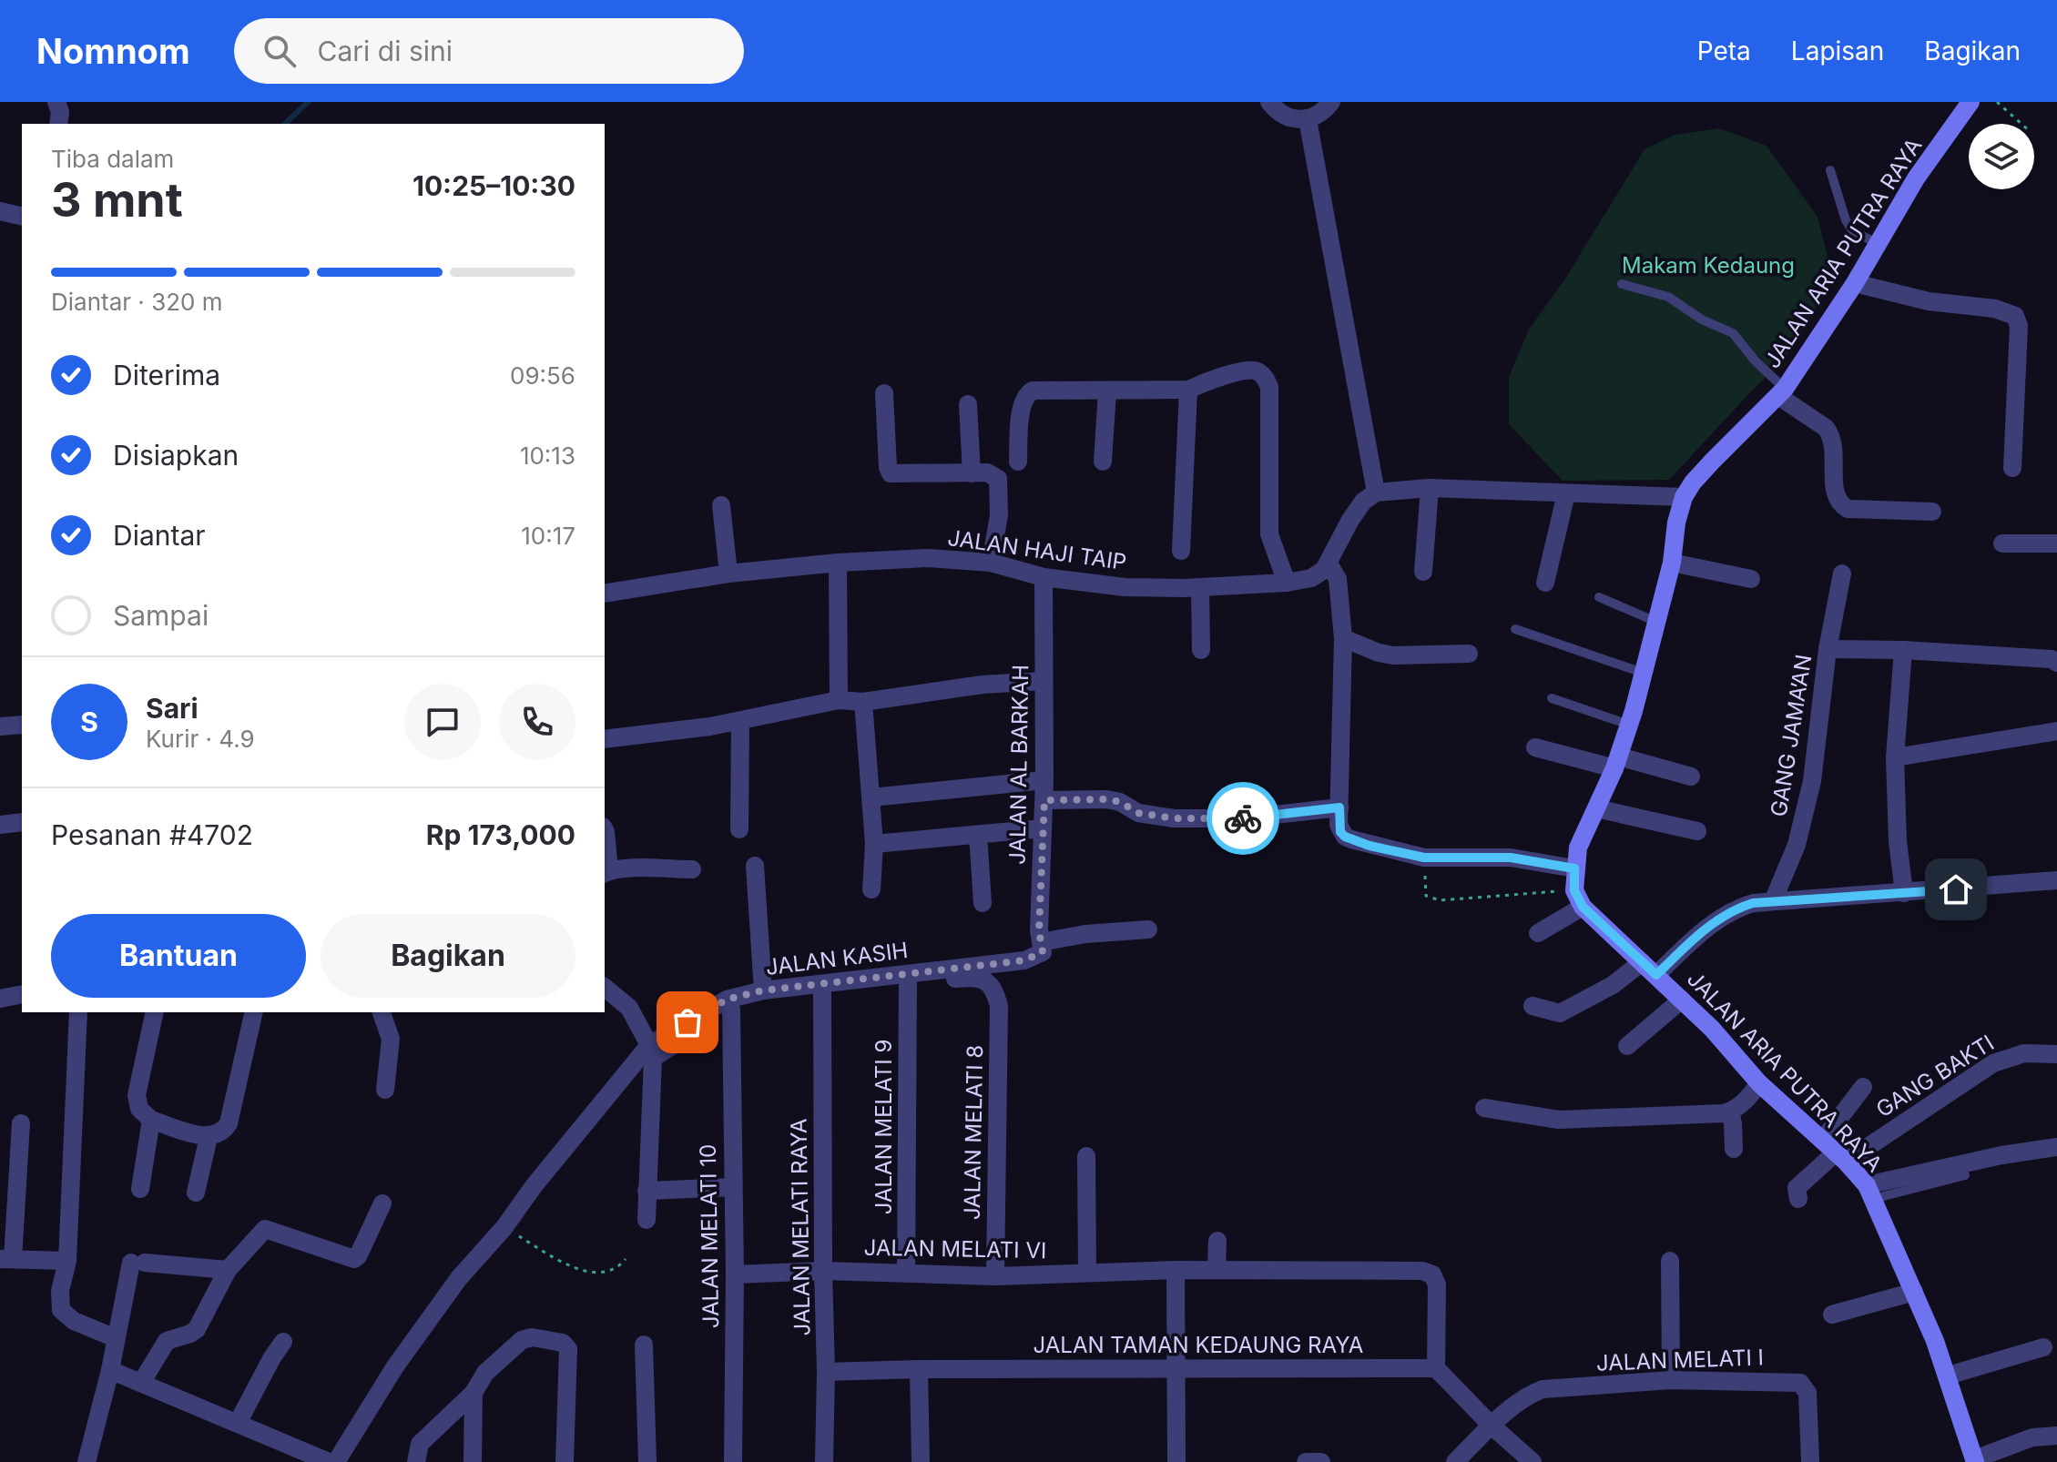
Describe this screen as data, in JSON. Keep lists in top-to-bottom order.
{
  "streets": {
    "main road": ["JALAN ARIA PUTRA RAYA"],
    "street": [
      "JALAN HAJI TAIP",
      "GANG JAMA’AN",
      "JALAN AL BARKAH",
      "JALAN KASIH",
      "GANG BAKTI",
      "JALAN MELATI 9",
      "JALAN MELATI 8",
      "JALAN MELATI RAYA",
      "JALAN MELATI 10",
      "JALAN MELATI VI",
      "JALAN TAMAN KEDAUNG RAYA",
      "JALAN MELATI I"
    ]
  },
  "crossings": [
    ["JALAN ARIA PUTRA RAYA", "GANG BAKTI"],
    ["JALAN HAJI TAIP", "JALAN AL BARKAH"],
    ["JALAN AL BARKAH", "JALAN KASIH"],
    ["JALAN MELATI 9", "JALAN MELATI 8"],
    ["JALAN MELATI 9", "JALAN MELATI VI"],
    ["JALAN MELATI 8", "JALAN MELATI VI"],
    ["JALAN MELATI RAYA", "JALAN MELATI VI"],
    ["JALAN MELATI RAYA", "JALAN TAMAN KEDAUNG RAYA"],
    ["JALAN MELATI 10", "JALAN MELATI VI"],
    ["JALAN MELATI VI", "JALAN TAMAN KEDAUNG RAYA"]
  ],
  "parks": ["Makam Kedaung"],
  "page": {
    "header": "Nomnom",
    "search": "Cari di sini",
    "nav": ["Peta", "Lapisan", "Bagikan"],
    "heading": ["3 mnt", "Tiba dalam", "10:25–10:30"],
    "panel": [
      "Sari",
      "Kurir · 4.9",
      "Pesanan #4702",
      "Rp 173,000"
    ],
    "bar": "Diantar · 320 m",
    "list": [
      ["Diterima", "09:56"],
      ["Disiapkan", "10:13"],
      ["Diantar", "10:17"],
      "Sampai"
    ],
    "round": "S",
    "buttons": ["Bantuan", "Bagikan"]
  }
}
